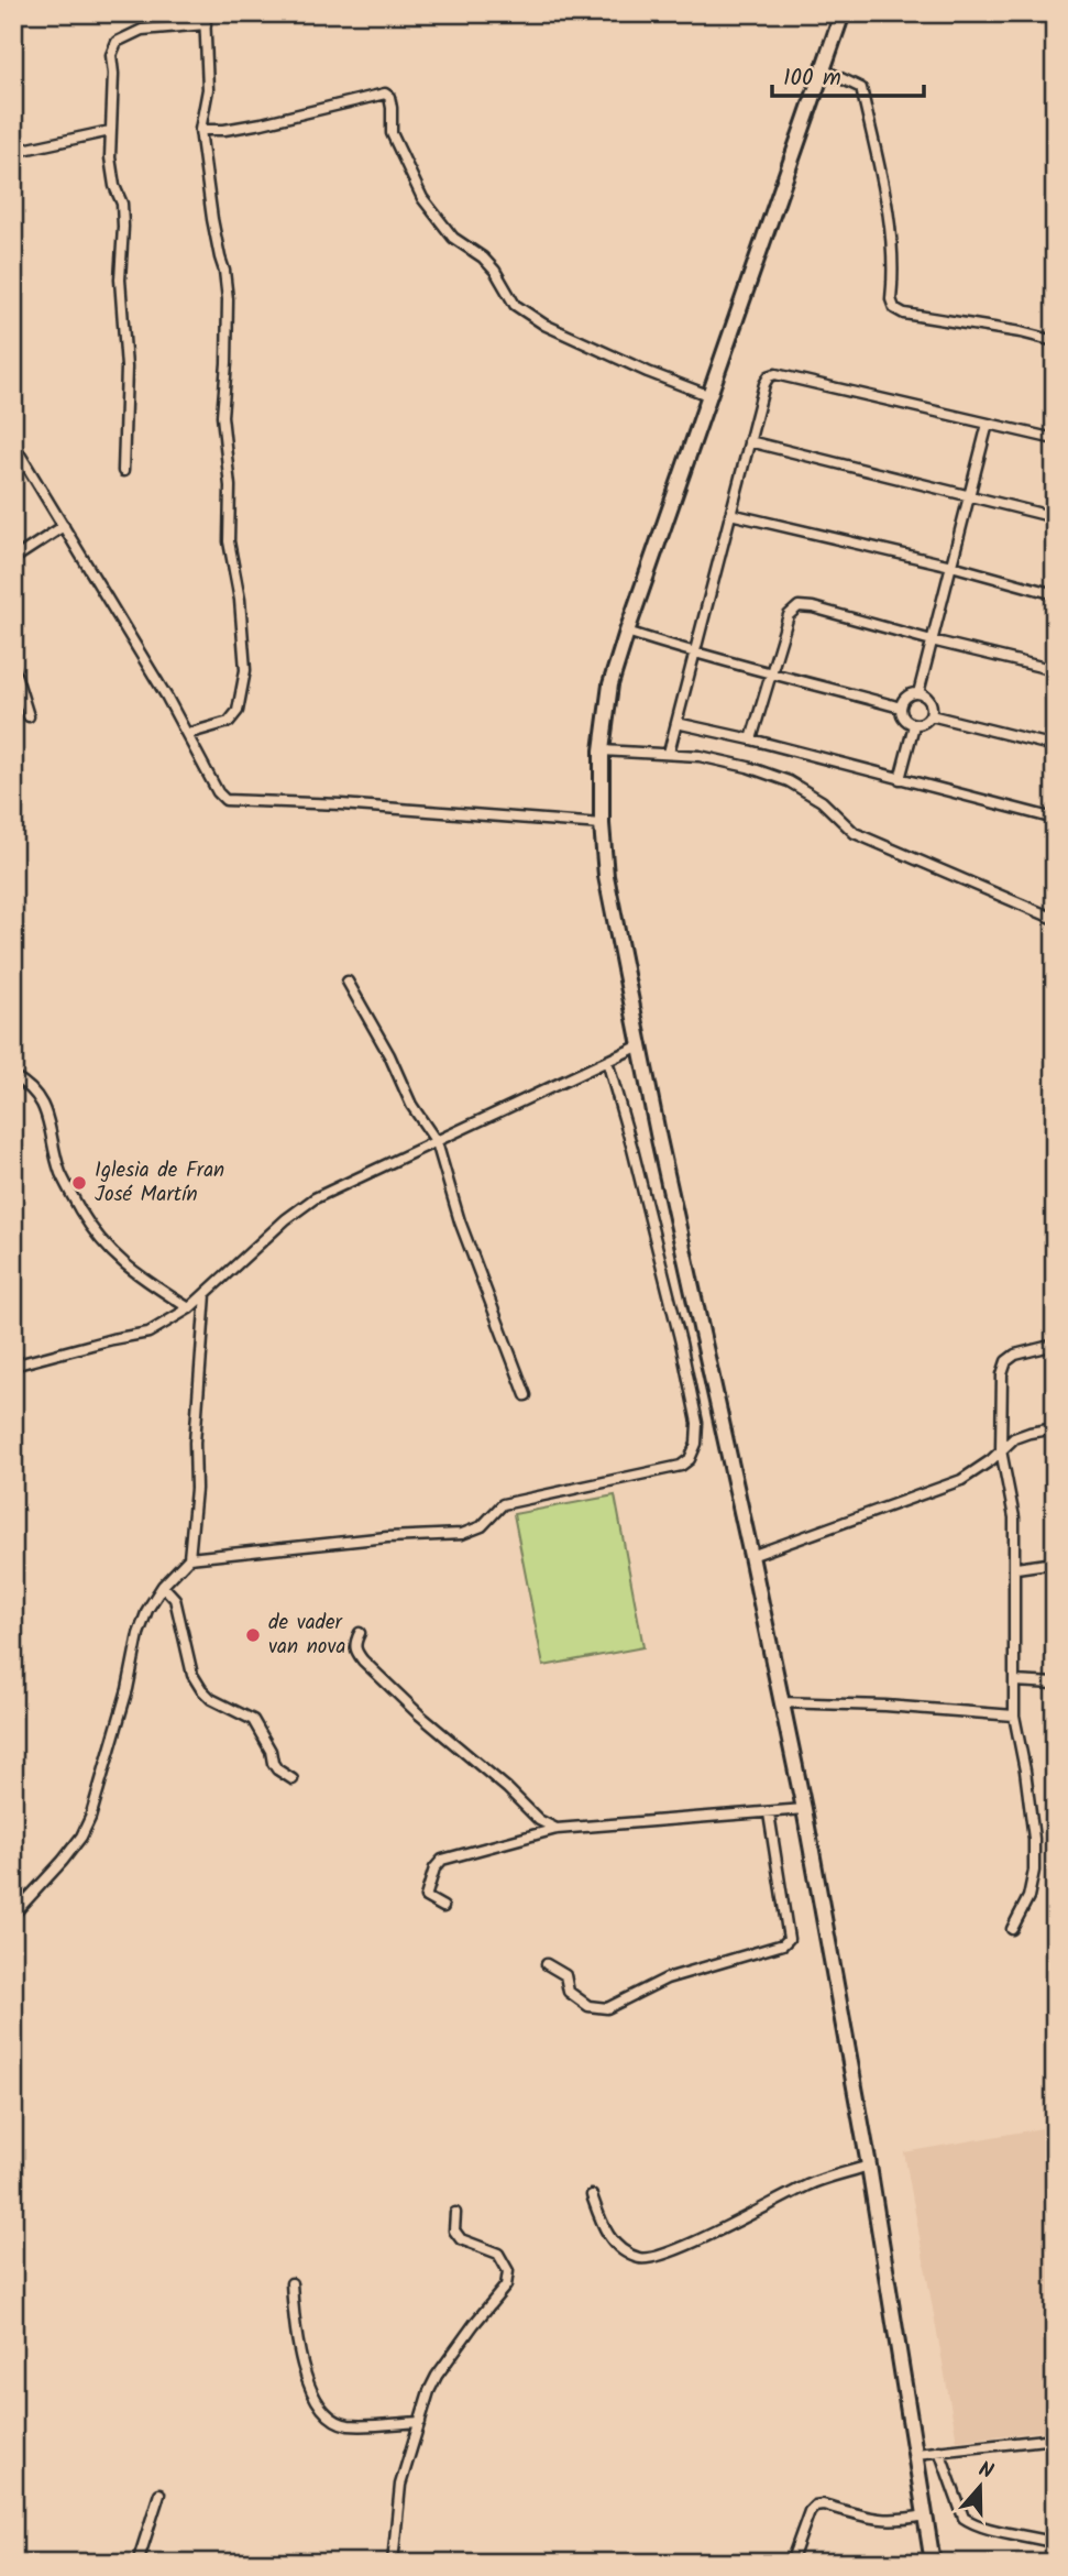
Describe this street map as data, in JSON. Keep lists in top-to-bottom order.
{
  "places": ["Iglesia de Fran José Martín", "de vader van nova"],
  "scale_bar": "100 m",
  "north": "top"
}
